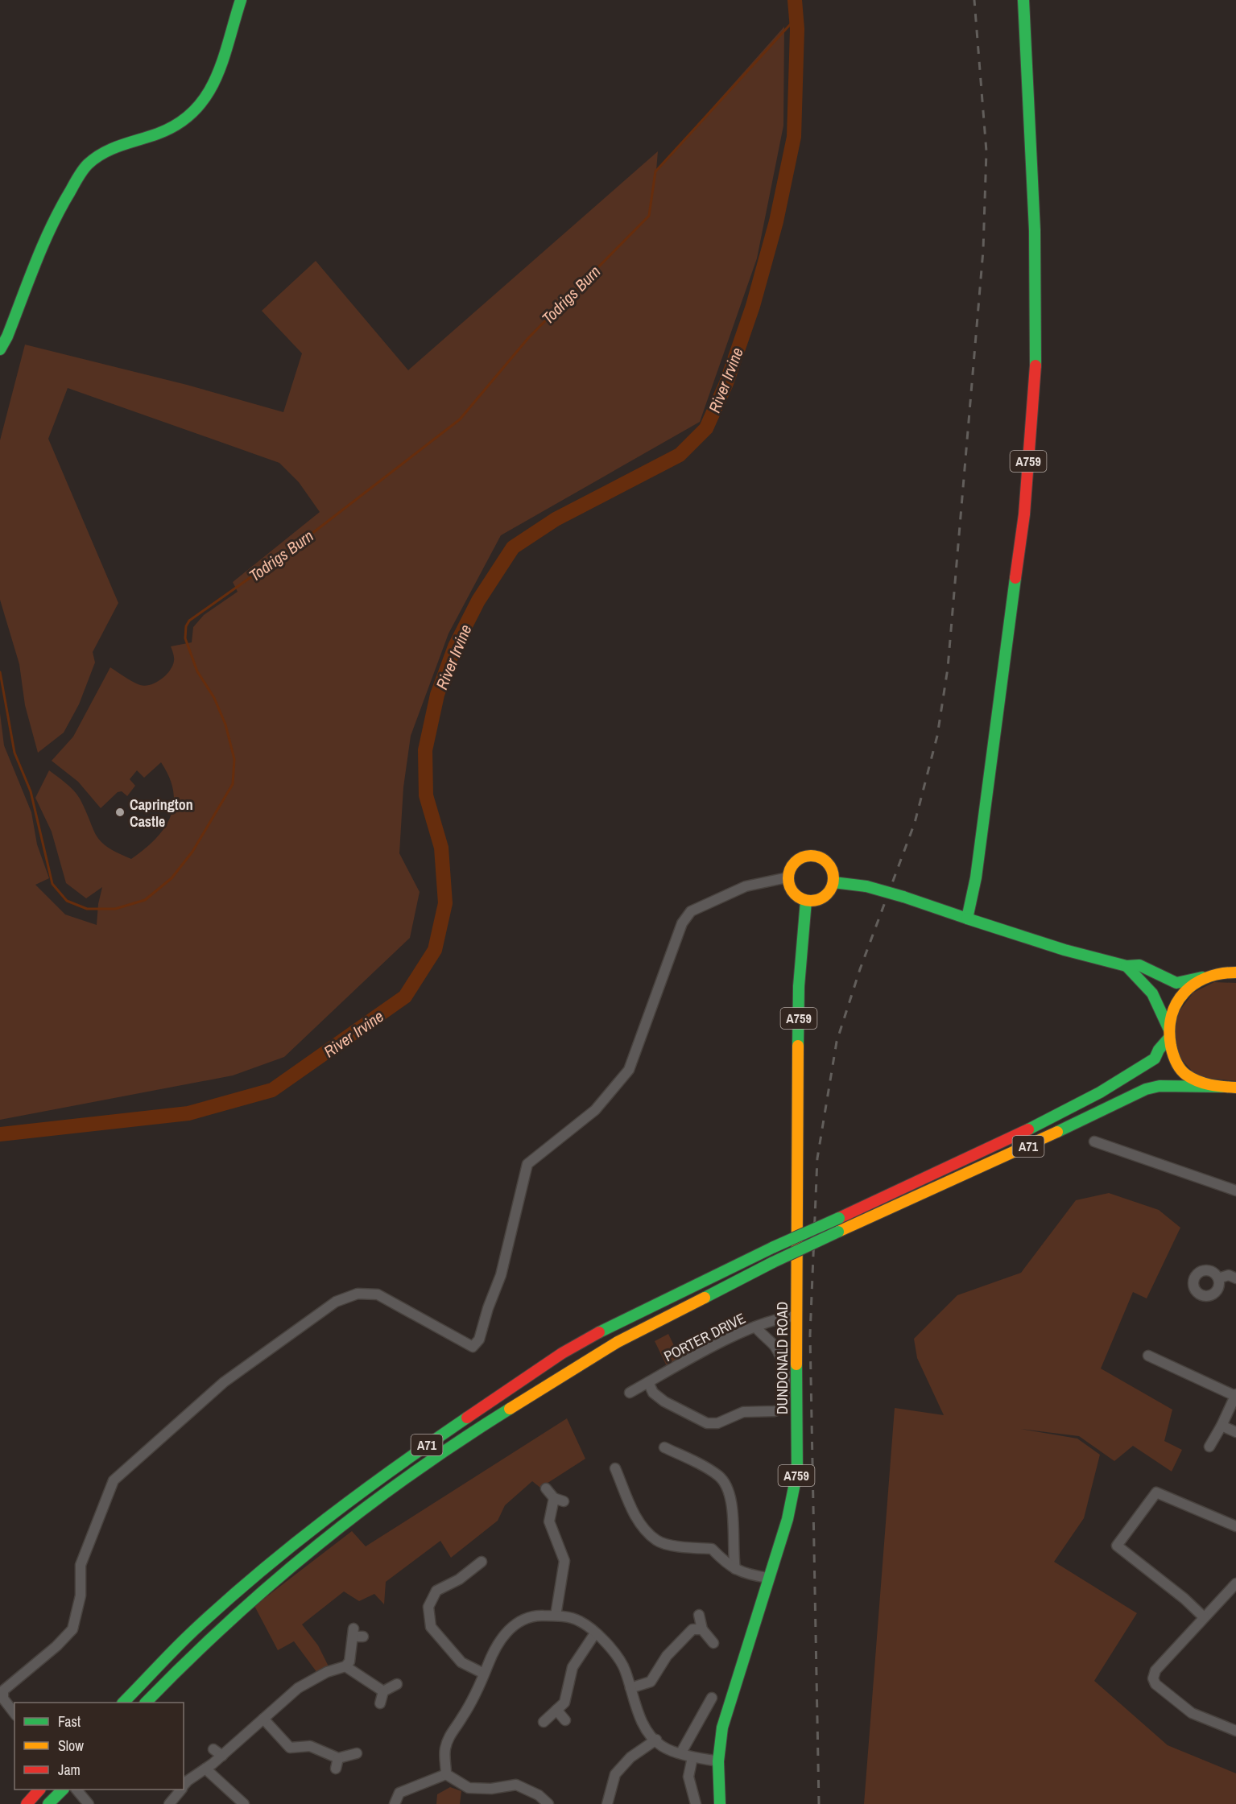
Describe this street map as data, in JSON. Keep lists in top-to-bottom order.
{
  "streets": {
    "main road": ["A759", "A71", "DUNDONALD ROAD"],
    "street": ["PORTER DRIVE"]
  },
  "crossings": [
    ["PORTER DRIVE", "DUNDONALD ROAD"]
  ],
  "water": ["Todrigs Burn", "River Irvine"],
  "places": ["Caprington Castle"],
  "legend": ["Fast", "Slow", "Jam"]
}
